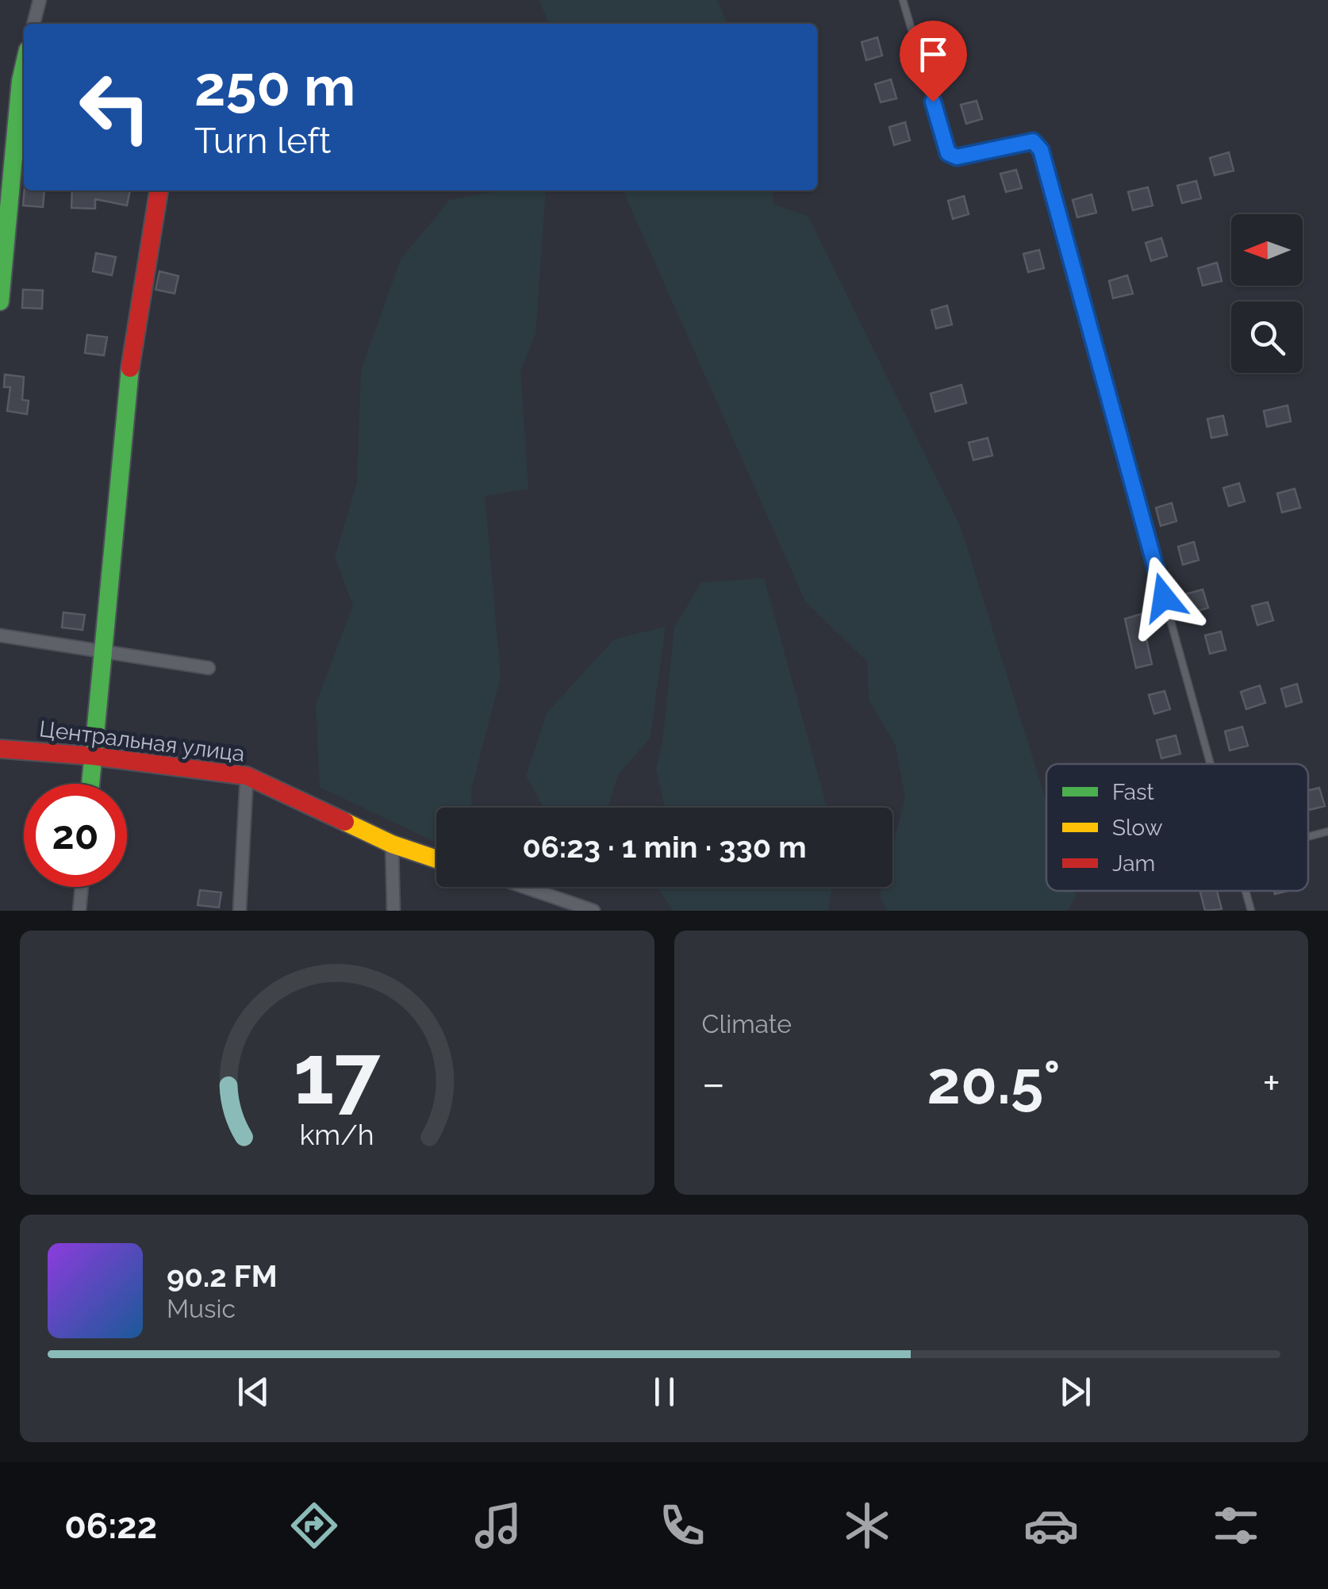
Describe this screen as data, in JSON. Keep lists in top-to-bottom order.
{
  "streets": {
    "street": ["Центральная улица"]
  },
  "legend": ["Fast", "Slow", "Jam"],
  "north": "left",
  "page": {
    "turn": ["250 m", "Turn left"],
    "limit": "20",
    "trip": "06:23 · 1 min · 330 m",
    "tile": "Climate",
    "heat": ["−", "20.5°", "+"],
    "song": ["90.2 FM", "Music"],
    "tabs": "06:22",
    "gauge": ["17", "km/h"]
  }
}
